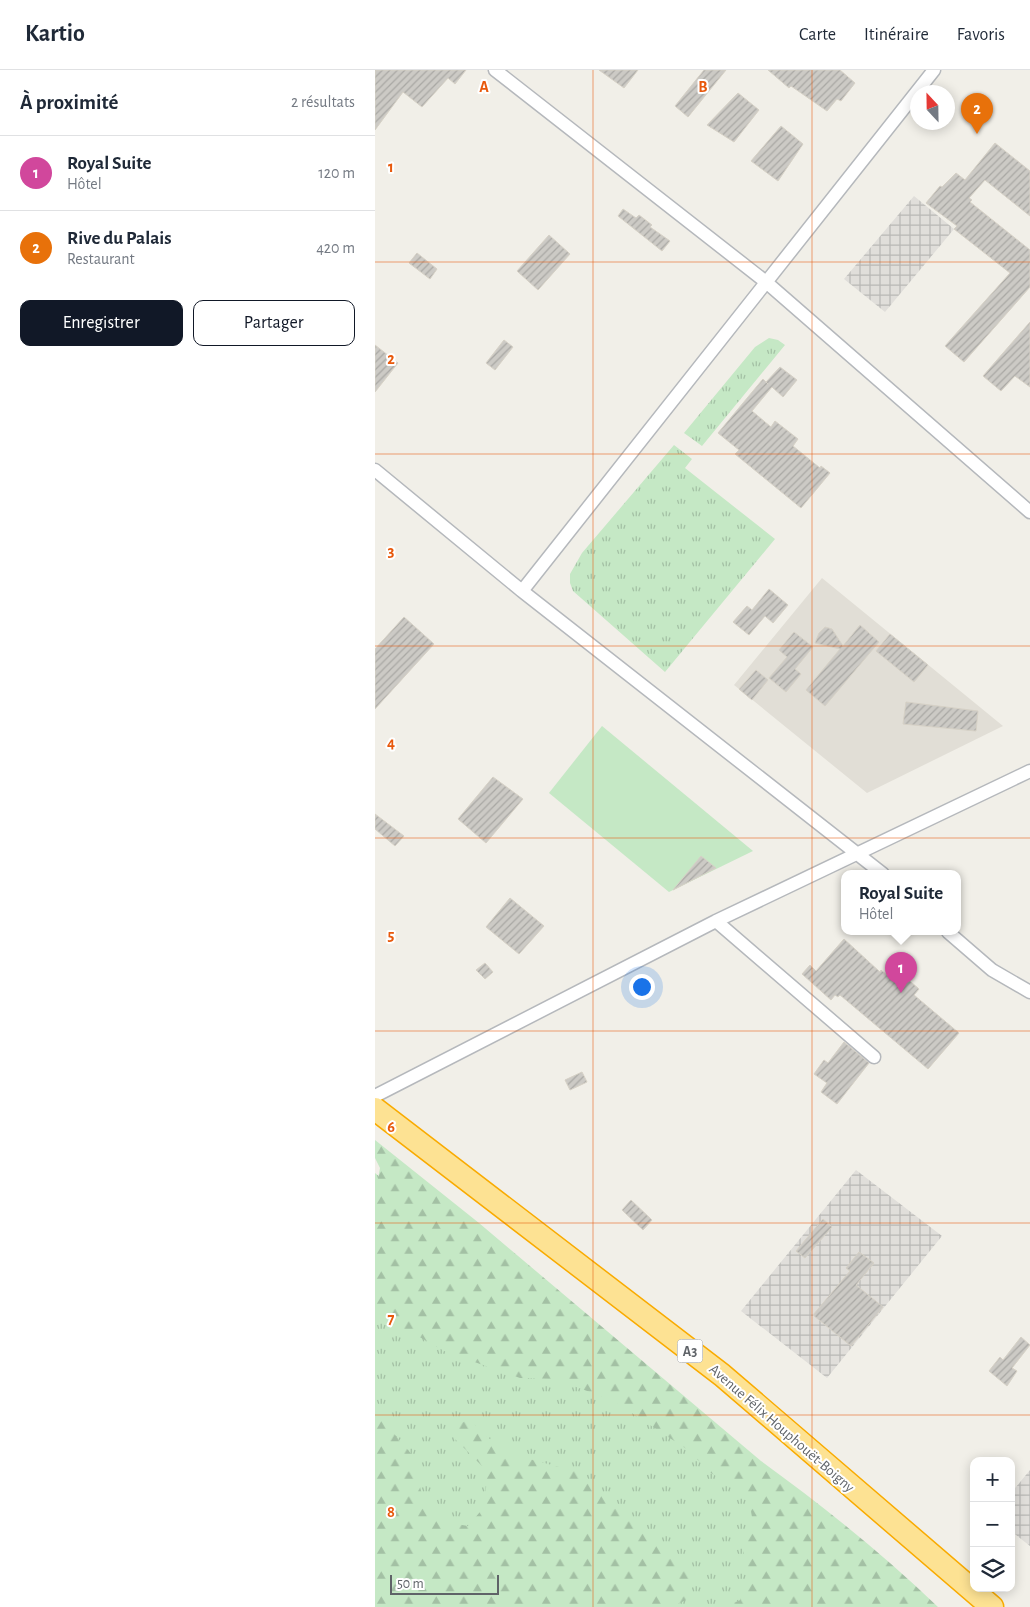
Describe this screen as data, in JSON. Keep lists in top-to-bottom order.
{
  "streets": {
    "highway": ["A3", "Avenue Félix Houphouët-Boigny"]
  },
  "scale_bar": "50 m",
  "north": "top",
  "page": {
    "header": "Kartio",
    "nav": ["Carte", "Itinéraire", "Favoris"],
    "heading": ["À proximité", "2 résultats"],
    "pins": ["2", "1"],
    "list": [
      {
        "mark": "1",
        "name": "Royal Suite",
        "note": "Hôtel",
        "value": "120 m"
      },
      {
        "mark": "2",
        "name": "Rive du Palais",
        "note": "Restaurant",
        "value": "420 m"
      }
    ],
    "buttons": ["Enregistrer", "Partager"],
    "popup": ["Royal Suite", "Hôtel"],
    "map_buttons": ["+", "−"],
    "scale": "50 m"
  },
  "grid": {
    "columns": ["A", "B"],
    "rows": [
      "1",
      "2",
      "3",
      "4",
      "5",
      "6",
      "7",
      "8"
    ]
  }
}
